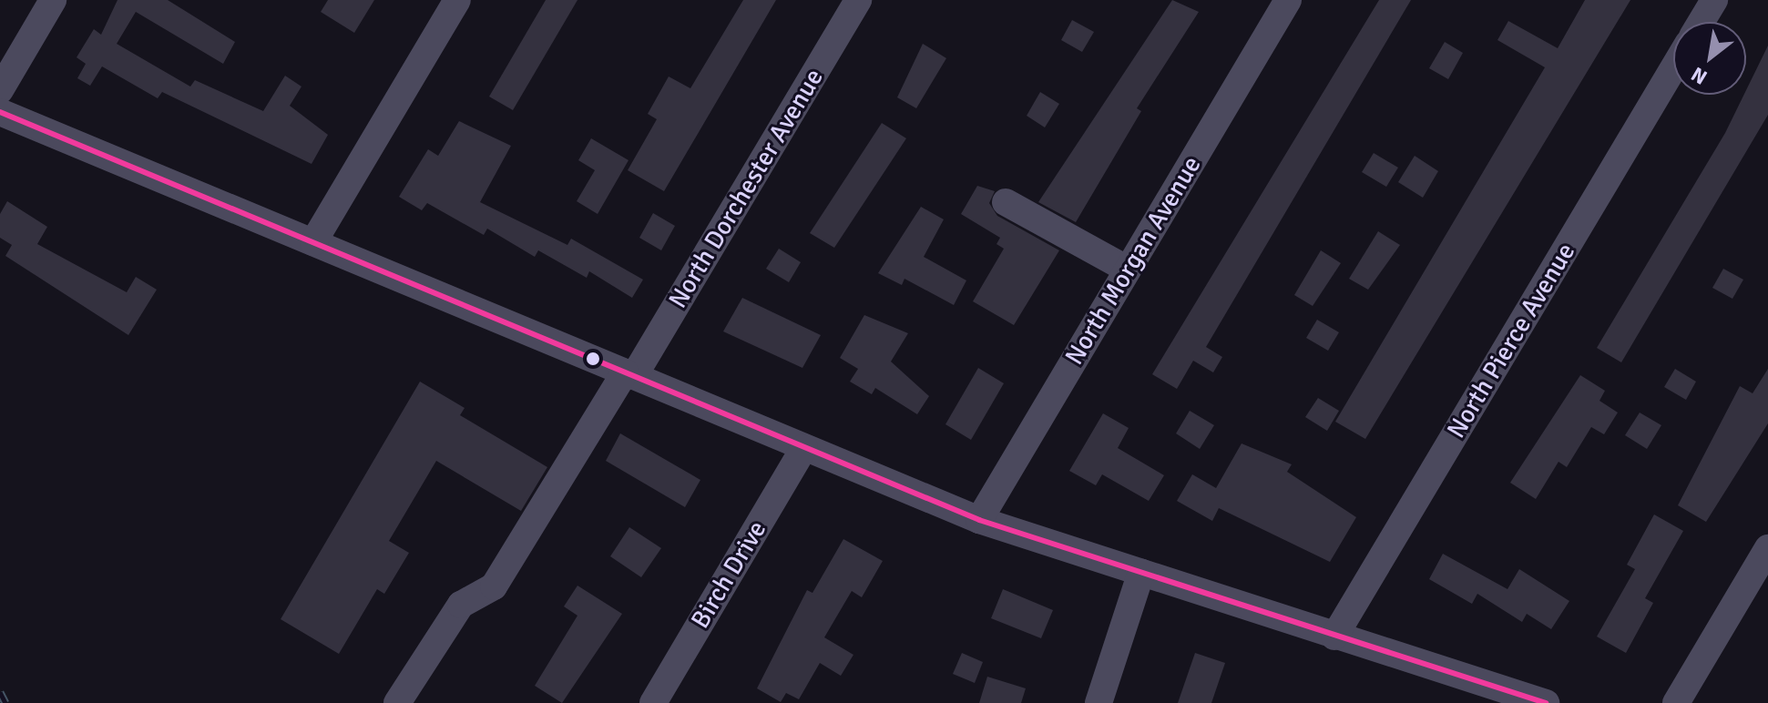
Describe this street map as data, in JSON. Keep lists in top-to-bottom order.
{
  "streets": {
    "street": [
      "North Dorchester Avenue",
      "North Morgan Avenue",
      "North Pierce Avenue",
      "Birch Drive"
    ]
  },
  "north": "bottom left"
}
